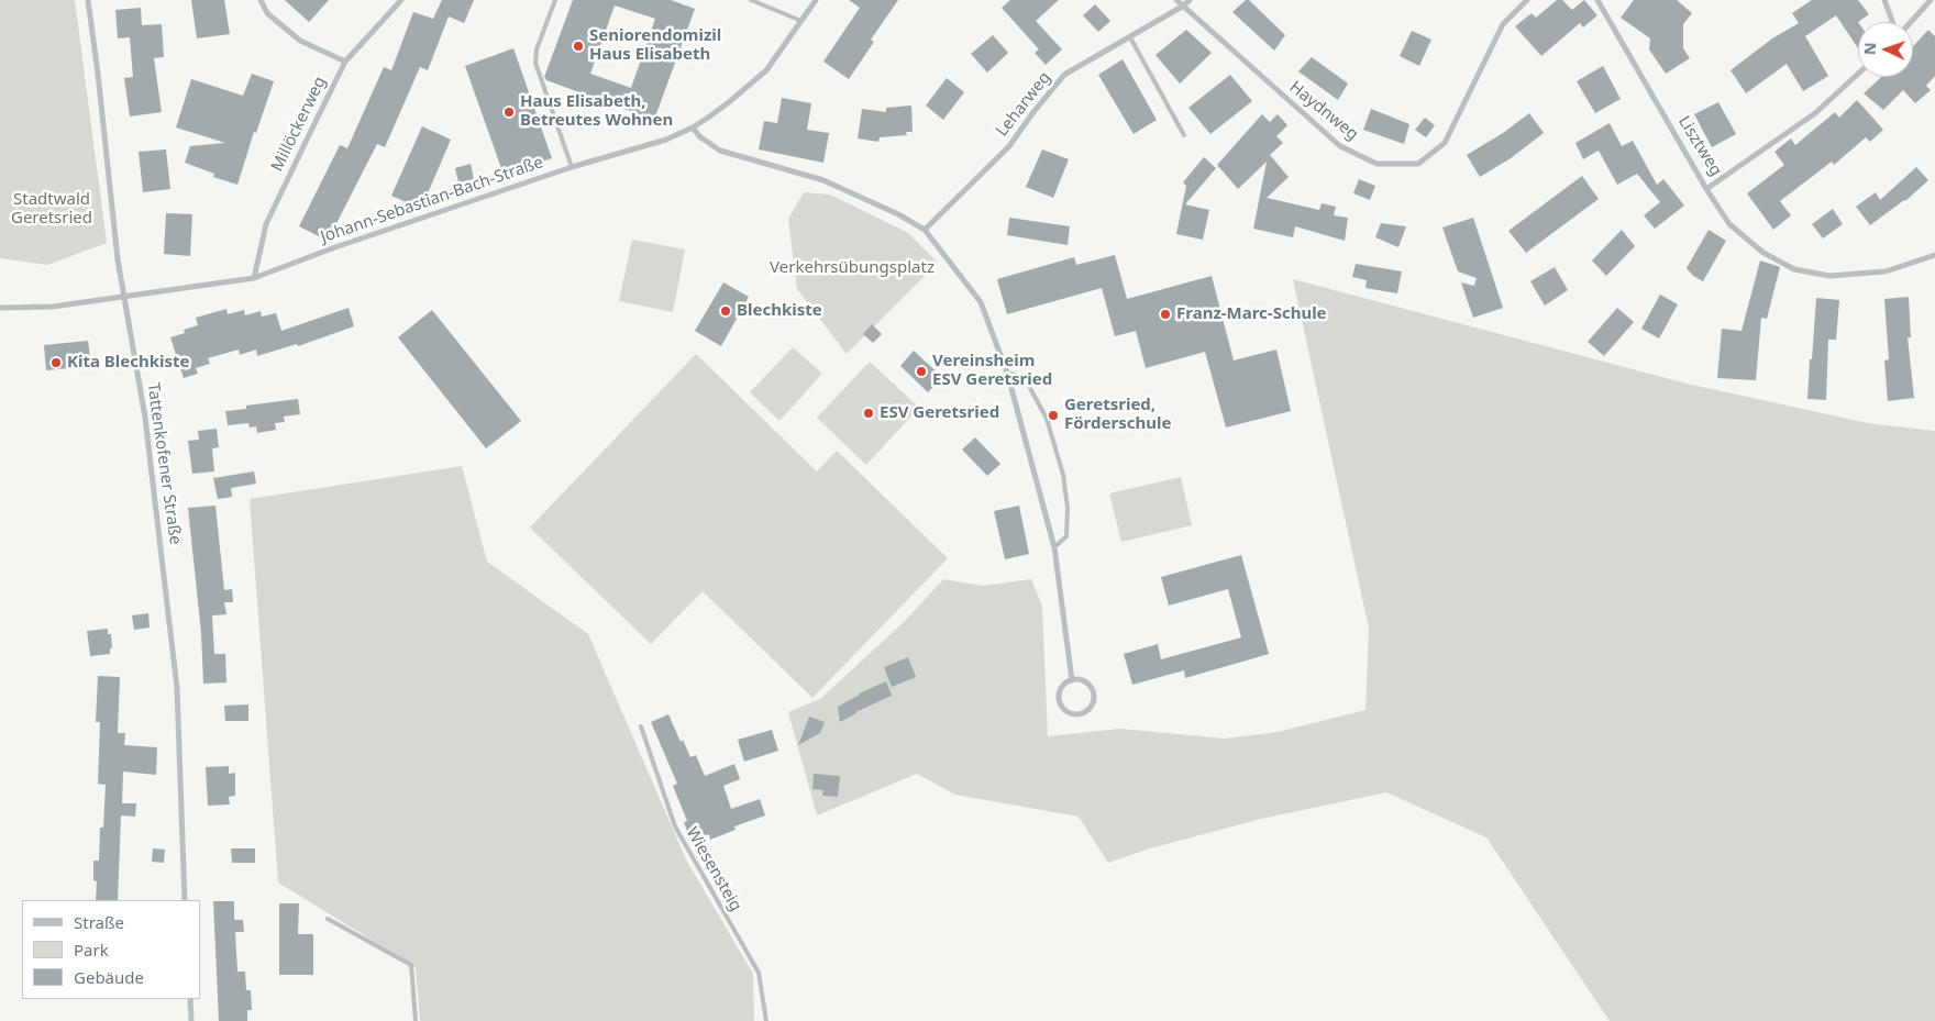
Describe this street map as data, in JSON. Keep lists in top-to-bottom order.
{
  "streets": {
    "street": [
      "Leharweg",
      "Haydnweg",
      "Millöckerweg",
      "Lisztweg",
      "Johann-Sebastian-Bach-Straße",
      "Tattenkofener Straße"
    ],
    "lane": ["Wiesensteig"]
  },
  "crossings": [
    ["Leharweg", "Haydnweg"],
    ["Millöckerweg", "Johann-Sebastian-Bach-Straße"],
    ["Johann-Sebastian-Bach-Straße", "Tattenkofener Straße"]
  ],
  "parks": ["Stadtwald Geretsried", "Verkehrsübungsplatz"],
  "places": [
    "Seniorendomizil Haus Elisabeth",
    "Haus Elisabeth, Betreutes Wohnen",
    "Blechkiste",
    "Franz-Marc-Schule",
    "Kita Blechkiste",
    "Vereinsheim ESV Geretsried",
    "ESV Geretsried",
    "Geretsried, Förderschule"
  ],
  "legend": ["Straße", "Park", "Gebäude"],
  "north": "left"
}
